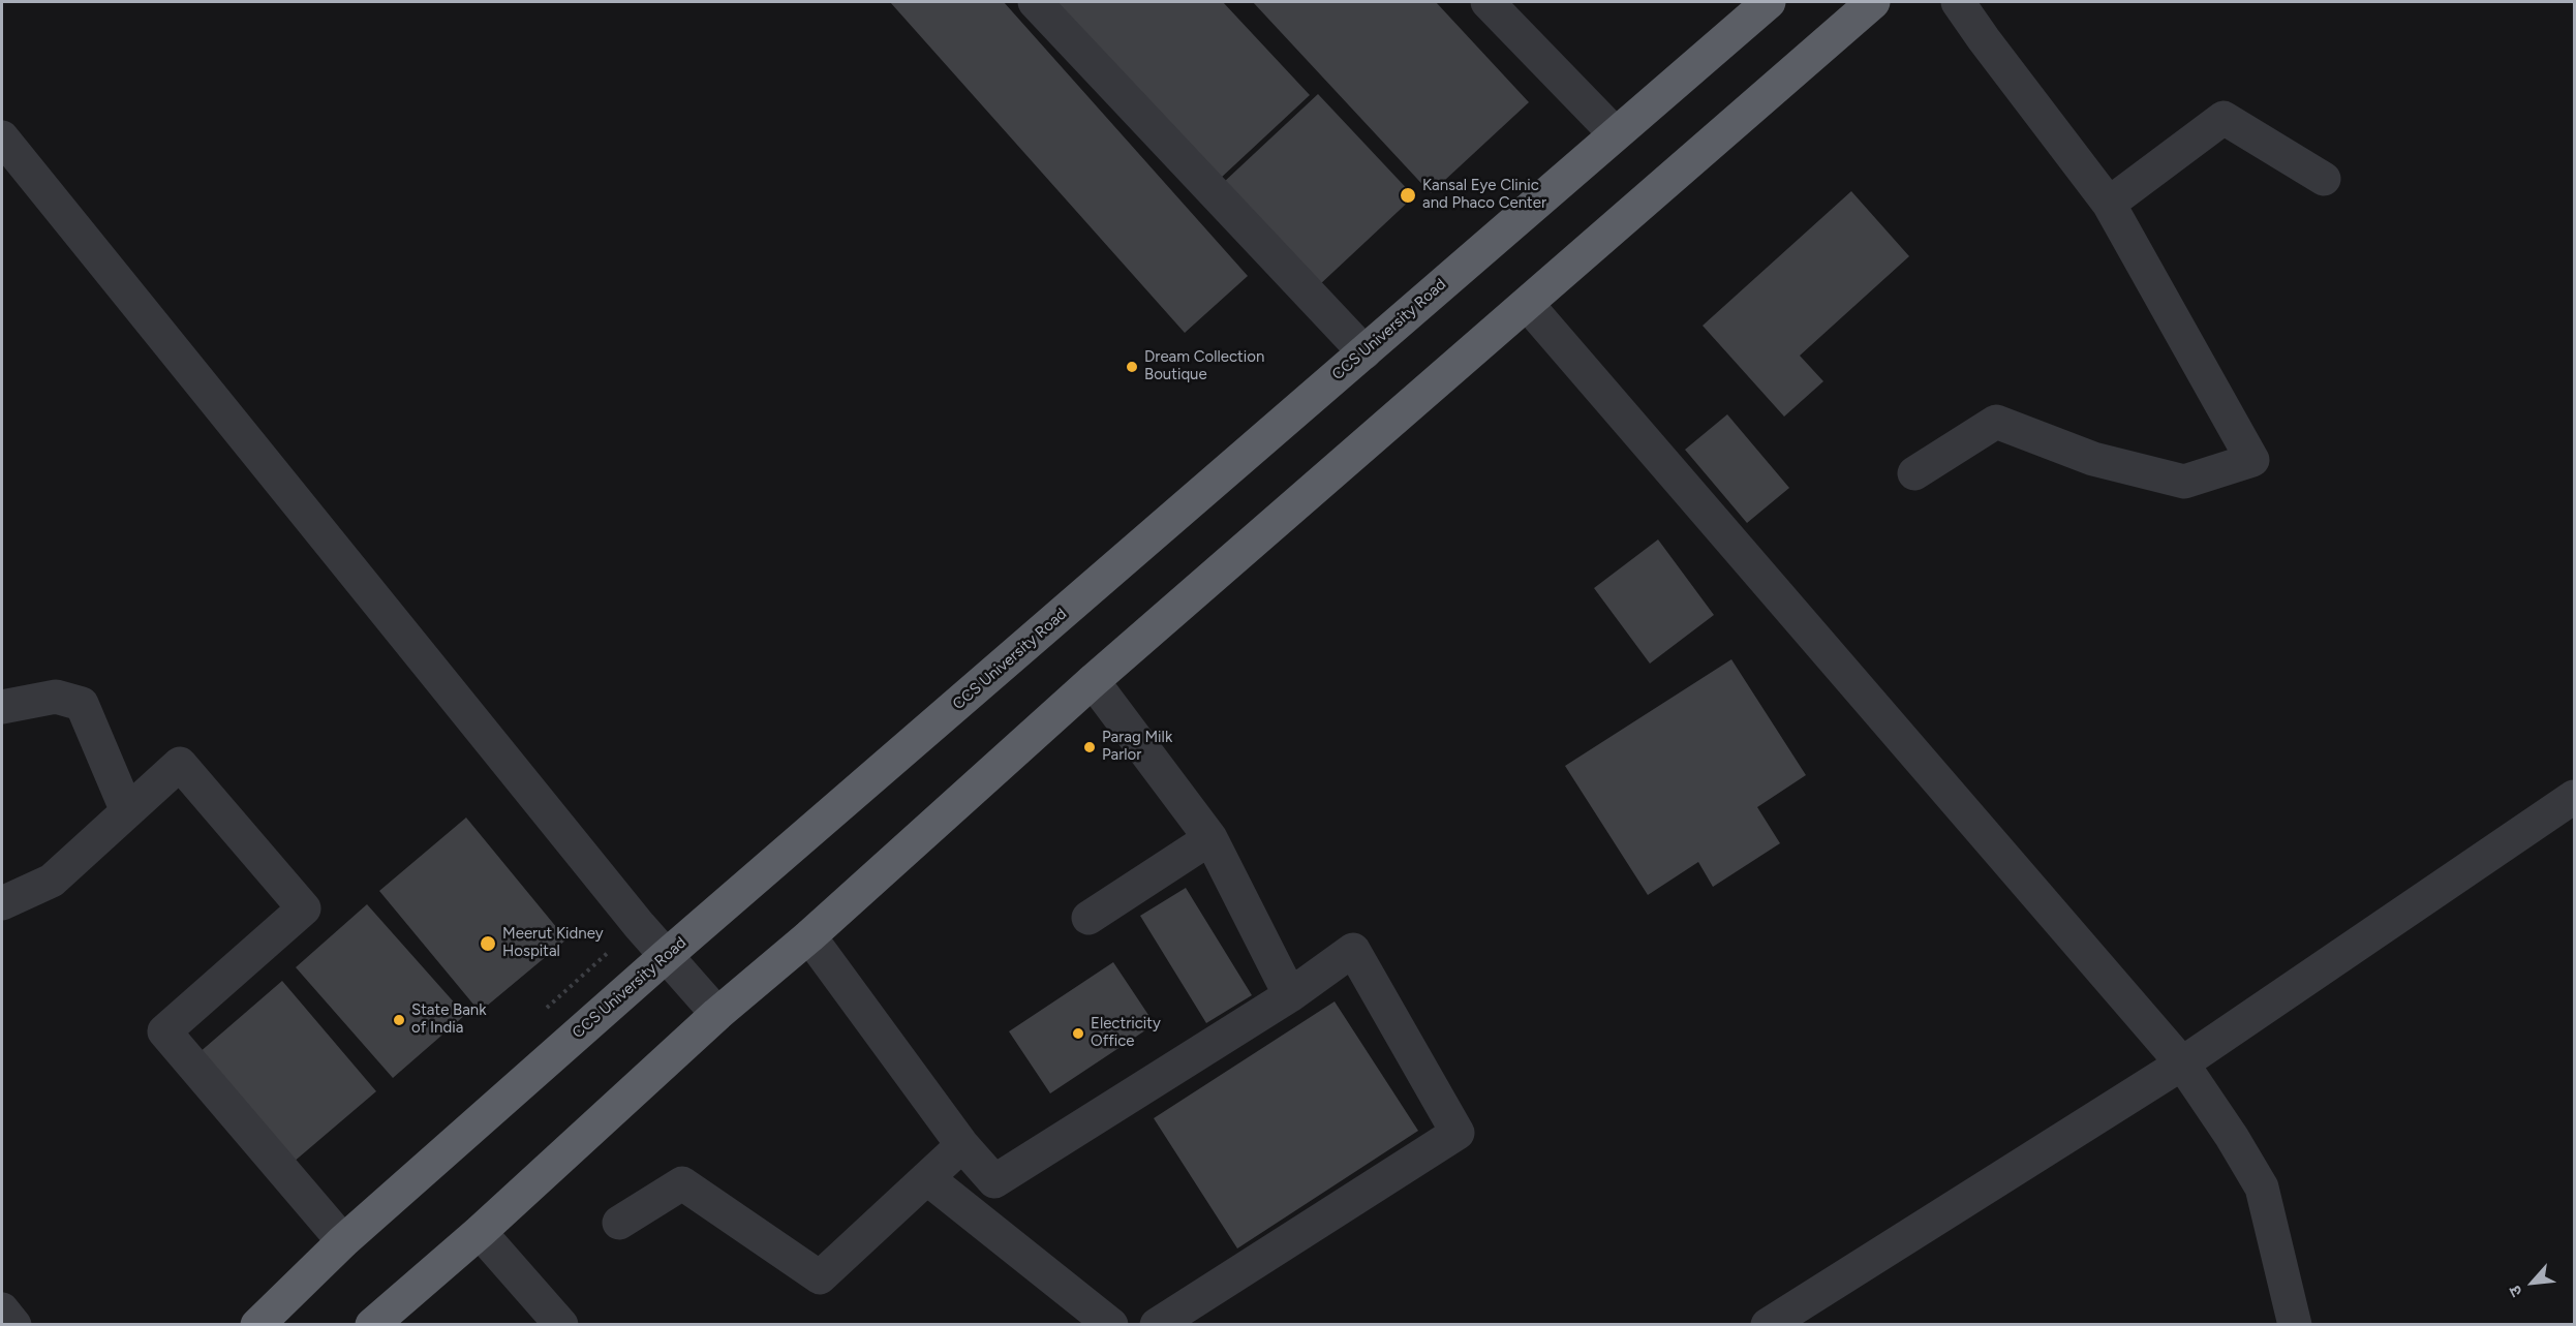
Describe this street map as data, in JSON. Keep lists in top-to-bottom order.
{
  "streets": {
    "highway": ["CCS University Road"]
  },
  "places": [
    "Kansal Eye Clinic and Phaco Center",
    "Dream Collection Boutique",
    "Parag Milk Parlor",
    "Meerut Kidney Hospital",
    "State Bank of India",
    "Electricity Office"
  ],
  "north": "bottom left"
}
